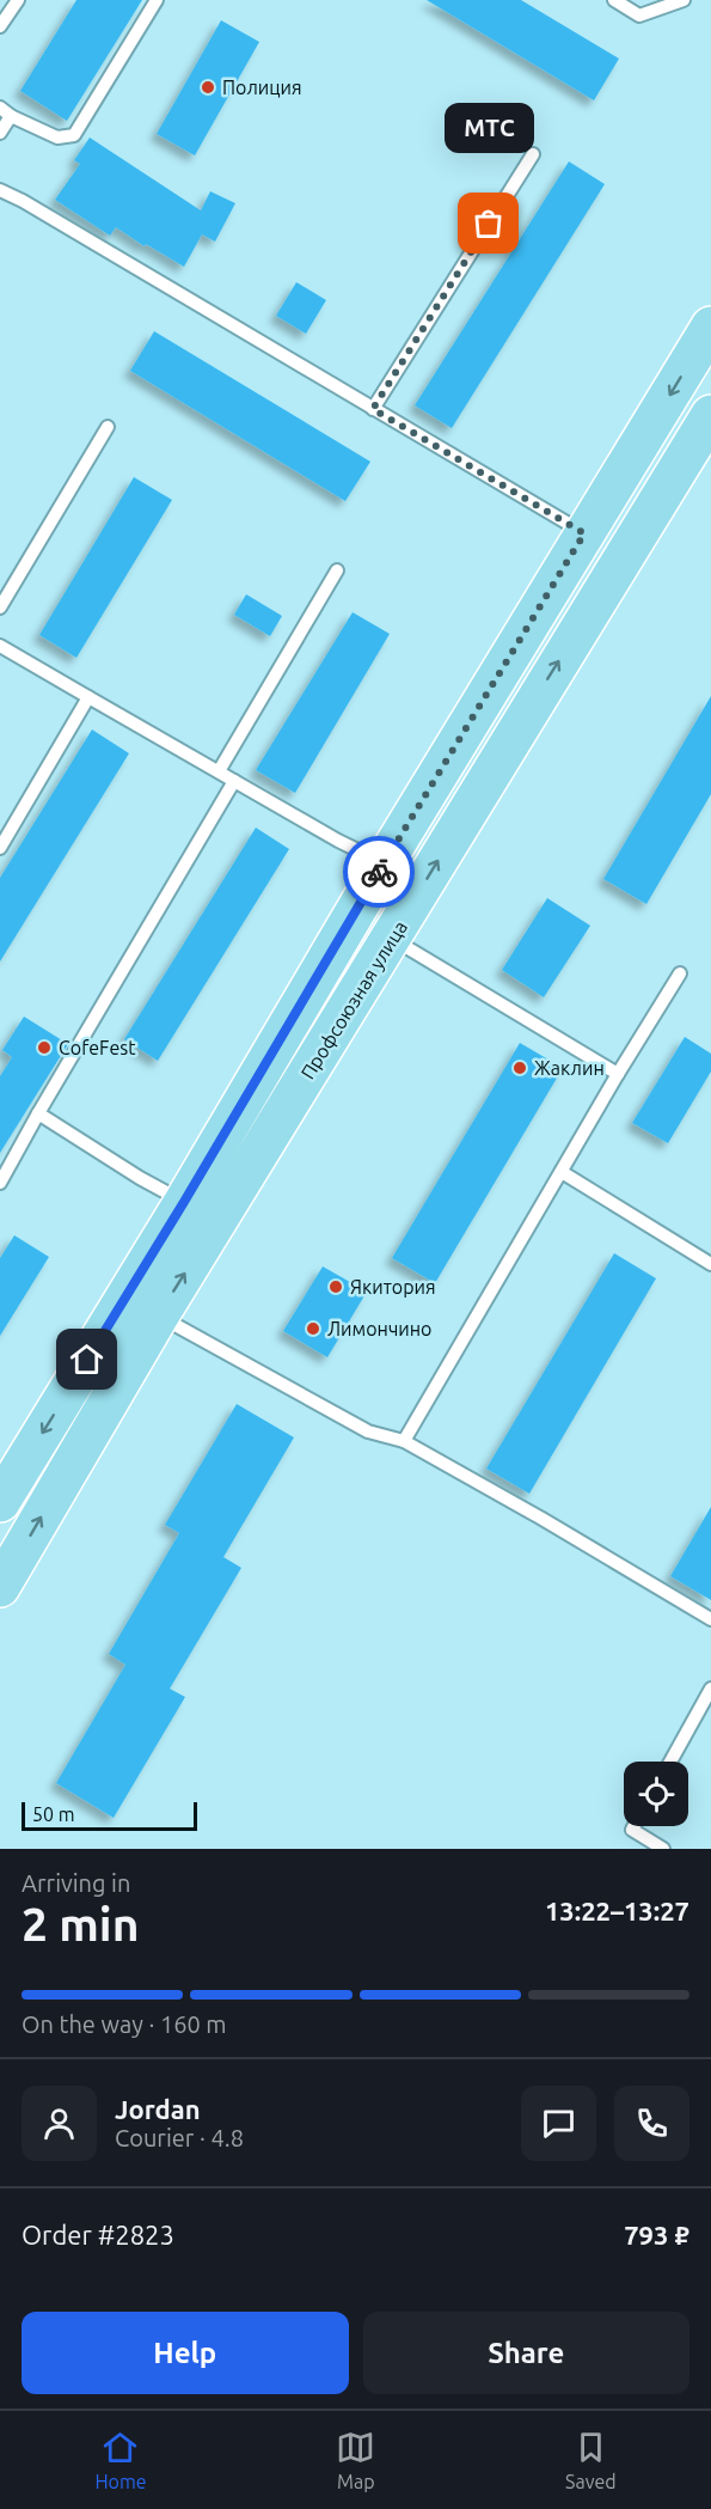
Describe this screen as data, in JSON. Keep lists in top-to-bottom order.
{
  "streets": {
    "main road": ["Профсоюзная улица"]
  },
  "places": [
    "Полиция",
    "МТС",
    "CofeFest",
    "Жаклин",
    "Якитория",
    "Лимончино"
  ],
  "scale_bar": "50 m",
  "page": {
    "bubble": "МТС",
    "scale": "50 m",
    "heading": ["2 min", "Arriving in", "13:22–13:27"],
    "panel": [
      "Jordan",
      "Courier · 4.8",
      "Order #2823",
      "793 ₽"
    ],
    "bar": "On the way · 160 m",
    "buttons": ["Help", "Share"],
    "tabs": ["Home", "Map", "Saved"]
  }
}
